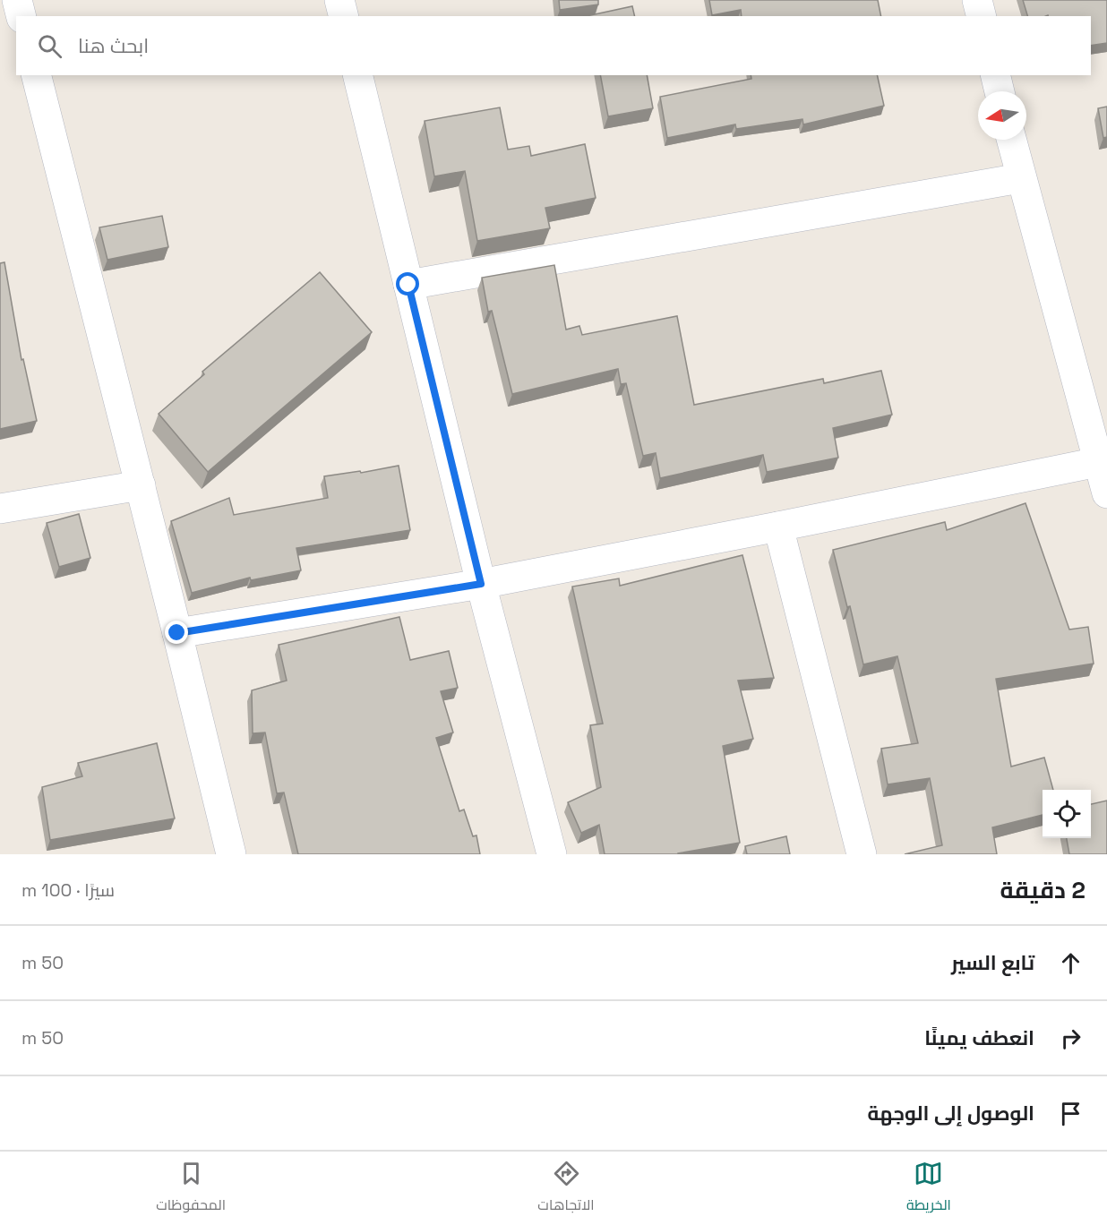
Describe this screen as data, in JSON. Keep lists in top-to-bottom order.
{
  "north": "left",
  "page": {
    "search": "ابحث هنا",
    "heading": ["2 دقيقة", "سيرًا · 100 m"],
    "list": [
      ["تابع السير", "50 m"],
      ["انعطف يمينًا", "50 m"],
      "الوصول إلى الوجهة"
    ],
    "nav": ["الخريطة", "الاتجاهات", "المحفوظات"]
  }
}
